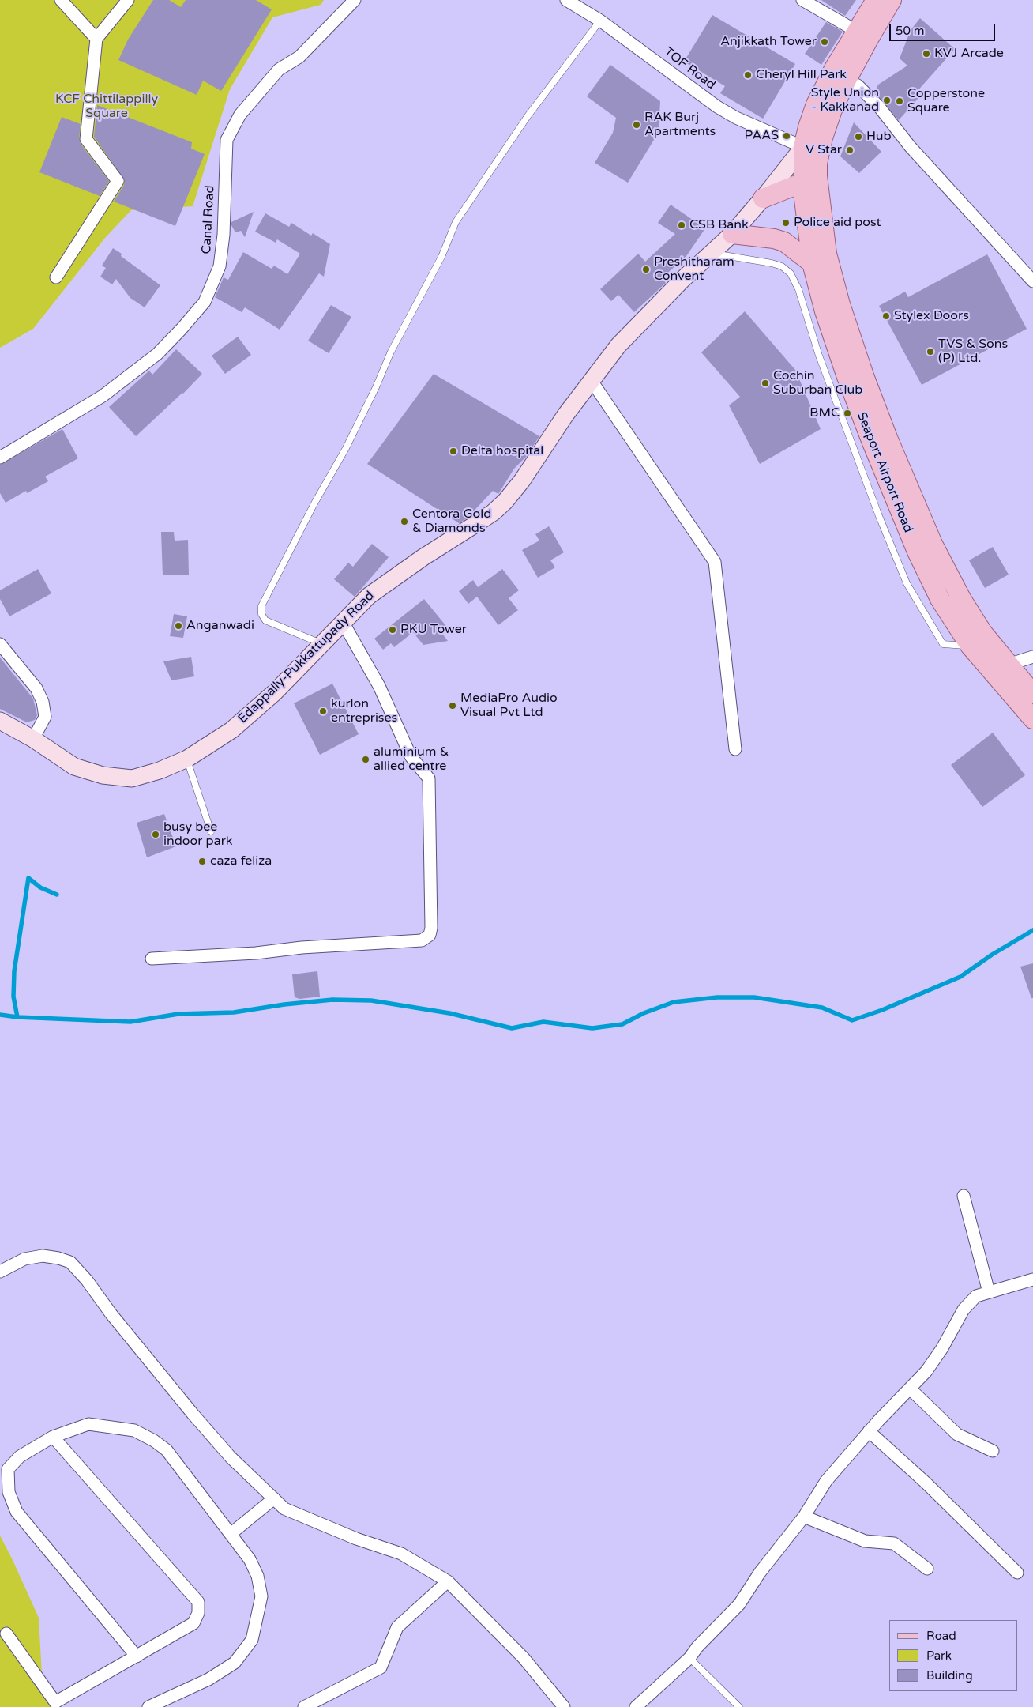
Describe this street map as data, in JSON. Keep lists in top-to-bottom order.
{
  "streets": {
    "main road": ["Seaport Airport Road", "Edappally-Pukkattupady Road"],
    "street": ["TOF Road", "Canal Road"]
  },
  "crossings": [
    ["TOF Road", "Seaport Airport Road"],
    ["TOF Road", "Edappally-Pukkattupady Road"],
    ["Seaport Airport Road", "Edappally-Pukkattupady Road"]
  ],
  "parks": ["KCF Chittilappilly Square"],
  "places": [
    "Anjikkath Tower",
    "KVJ Arcade",
    "Cheryl Hill Park",
    "Style Union - Kakkanad",
    "Copperstone Square",
    "RAK Burj Apartments",
    "PAAS",
    "Hub",
    "V Star",
    "Police aid post",
    "CSB Bank",
    "Preshitharam Convent",
    "Stylex Doors",
    "TVS & Sons (P) Ltd.",
    "Cochin Suburban Club",
    "BMC",
    "Delta hospital",
    "Centora Gold & Diamonds",
    "Anganwadi",
    "PKU Tower",
    "MediaPro Audio Visual Pvt Ltd",
    "kurlon entreprises",
    "aluminium & allied centre",
    "busy bee indoor park",
    "caza feliza"
  ],
  "legend": ["Road", "Park", "Building"],
  "scale_bar": "50 m"
}
